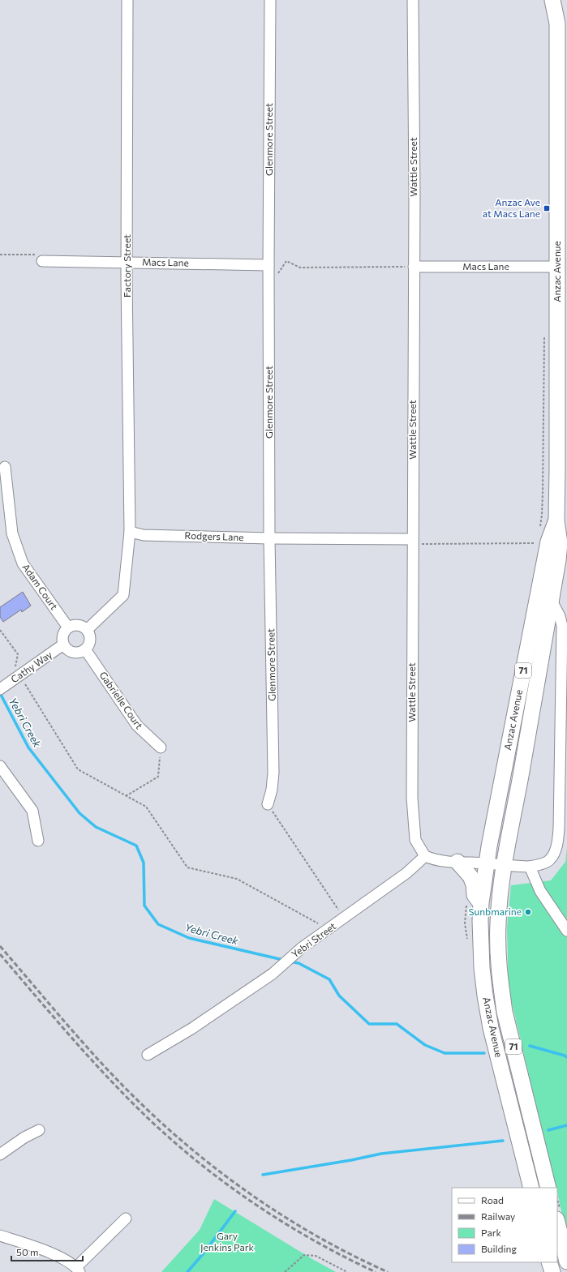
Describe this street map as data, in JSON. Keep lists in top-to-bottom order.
{
  "streets": {
    "highway": ["Anzac Avenue", "71"],
    "street": [
      "Glenmore Street",
      "Wattle Street",
      "Macs Lane",
      "Factory Street",
      "Rodgers Lane",
      "Adam Court",
      "Cathy Way",
      "Gabrielle Court",
      "Yebri Street"
    ]
  },
  "crossings": [
    ["Glenmore Street", "Macs Lane"],
    ["Glenmore Street", "Rodgers Lane"],
    ["Wattle Street", "Macs Lane"],
    ["Wattle Street", "Rodgers Lane"],
    ["Wattle Street", "Yebri Street"],
    ["Macs Lane", "Factory Street"],
    ["Macs Lane", "Anzac Avenue"],
    ["Factory Street", "Rodgers Lane"],
    ["Adam Court", "Cathy Way"],
    ["Adam Court", "Gabrielle Court"],
    ["Cathy Way", "Gabrielle Court"]
  ],
  "water": ["Yebri Creek"],
  "parks": ["Gary Jenkins Park"],
  "places": {
    "transit": ["Anzac Ave at Macs Lane"],
    "other": ["Sunbmarine"]
  },
  "legend": [
    "Road",
    "Railway",
    "Park",
    "Building"
  ],
  "scale_bar": "50 m"
}
